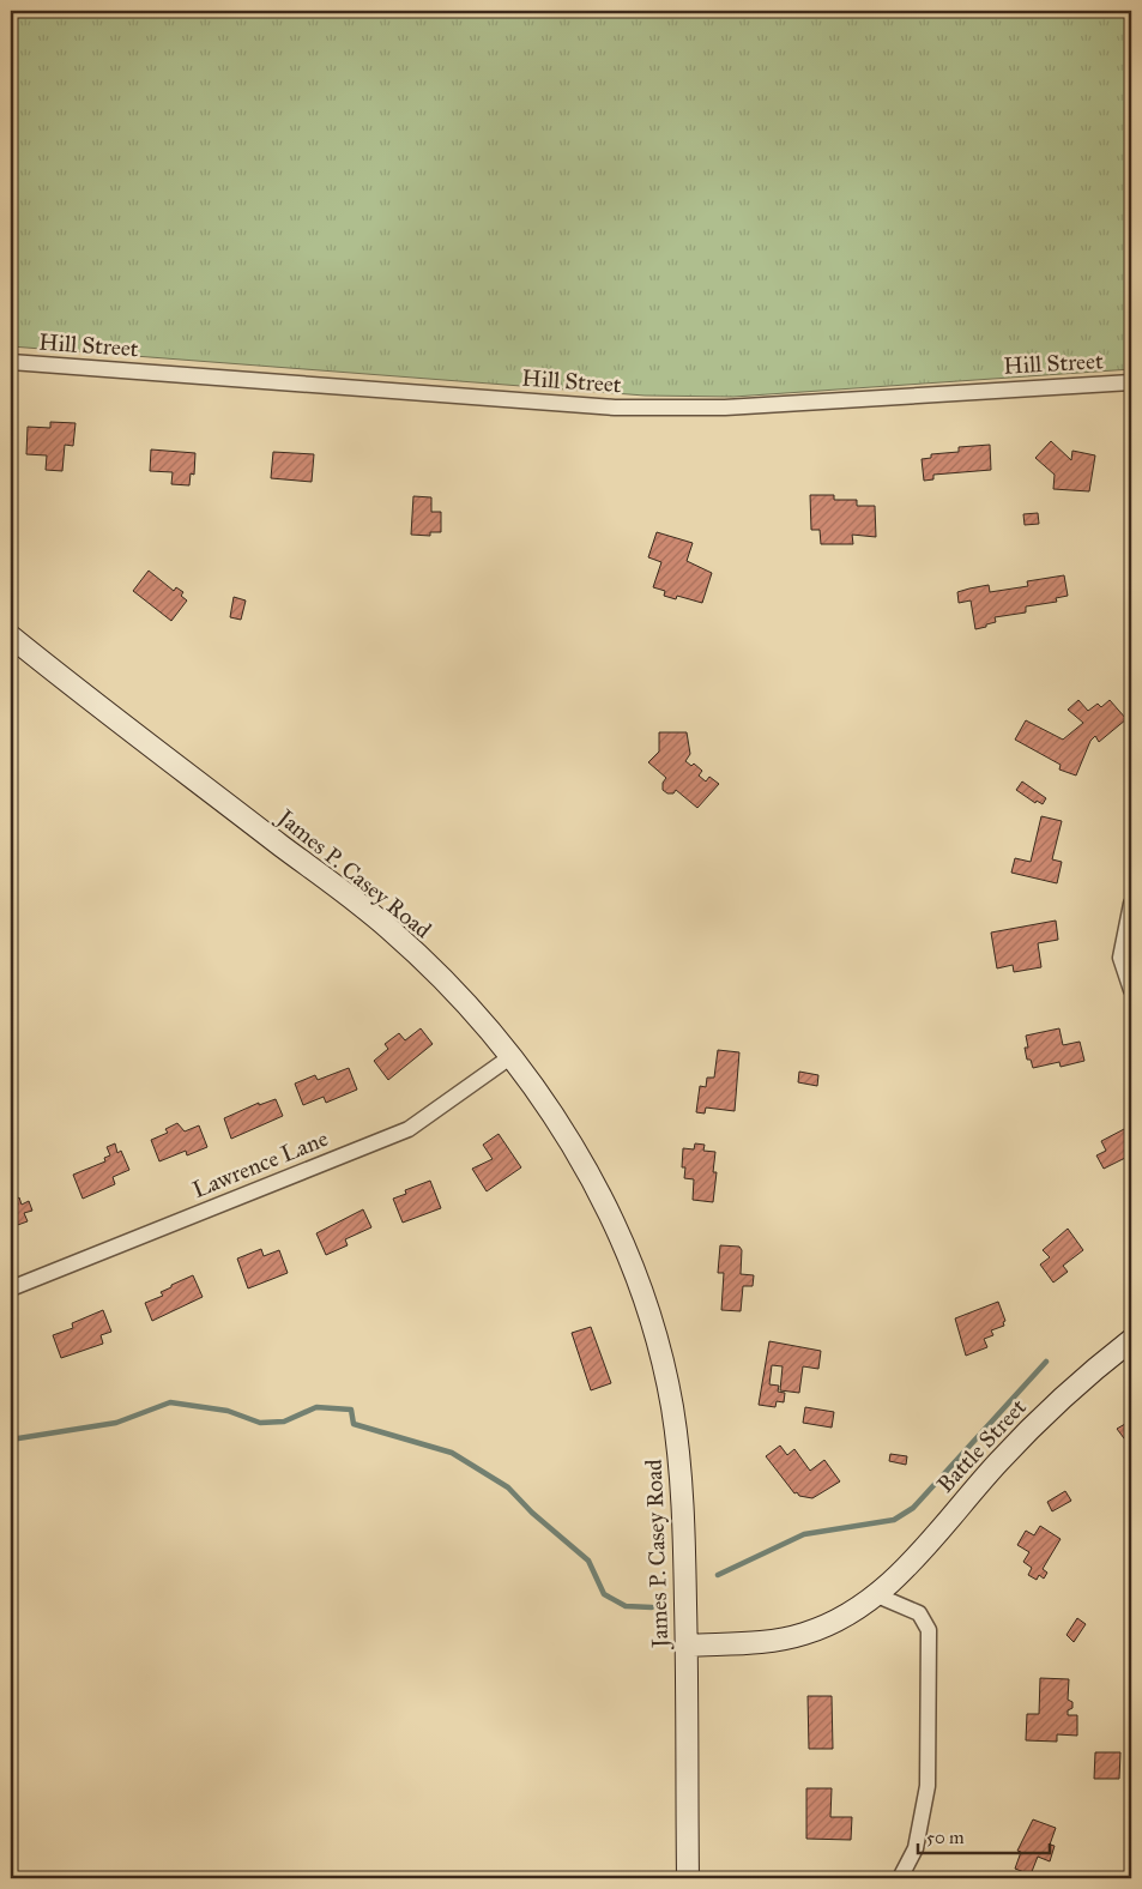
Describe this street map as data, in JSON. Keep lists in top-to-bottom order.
{
  "streets": {
    "main road": ["James P. Casey Road", "Battle Street"],
    "street": ["Hill Street", "Lawrence Lane"]
  },
  "crossings": [
    ["James P. Casey Road", "Lawrence Lane"],
    ["James P. Casey Road", "Battle Street"]
  ],
  "scale_bar": "50 m"
}
